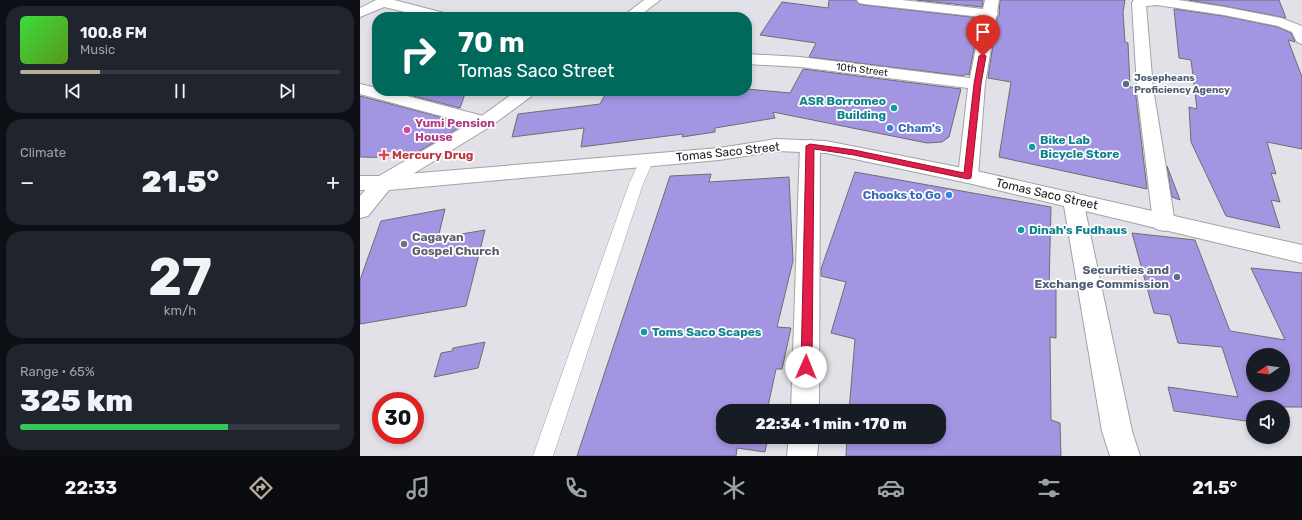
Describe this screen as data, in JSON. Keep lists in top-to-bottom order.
{
  "streets": {
    "street": ["10th Street", "Tomas Saco Street"]
  },
  "places": {
    "other": [
      "Josepheans Proficiency Agency",
      "ASR Borromeo Building",
      "Cham's",
      "Yumi Pension House",
      "Bike Lab Bicycle Store",
      "Chooks to Go",
      "Dinah's Fudhaus",
      "Cagayan Gospel Church",
      "Securities and Exchange Commission",
      "Toms Saco Scapes"
    ],
    "health": ["Mercury Drug"]
  },
  "north": "left",
  "page": {
    "turn": ["70 m", "Tomas Saco Street"],
    "song": ["100.8 FM", "Music"],
    "tile": [
      "Climate",
      ["27", "km/h"],
      ["Range · 65%", "325 km"]
    ],
    "heat": ["−", "21.5°", "+"],
    "limit": "30",
    "trip": "22:34 · 1 min · 170 m",
    "tabs": ["22:33", "21.5°"]
  }
}
